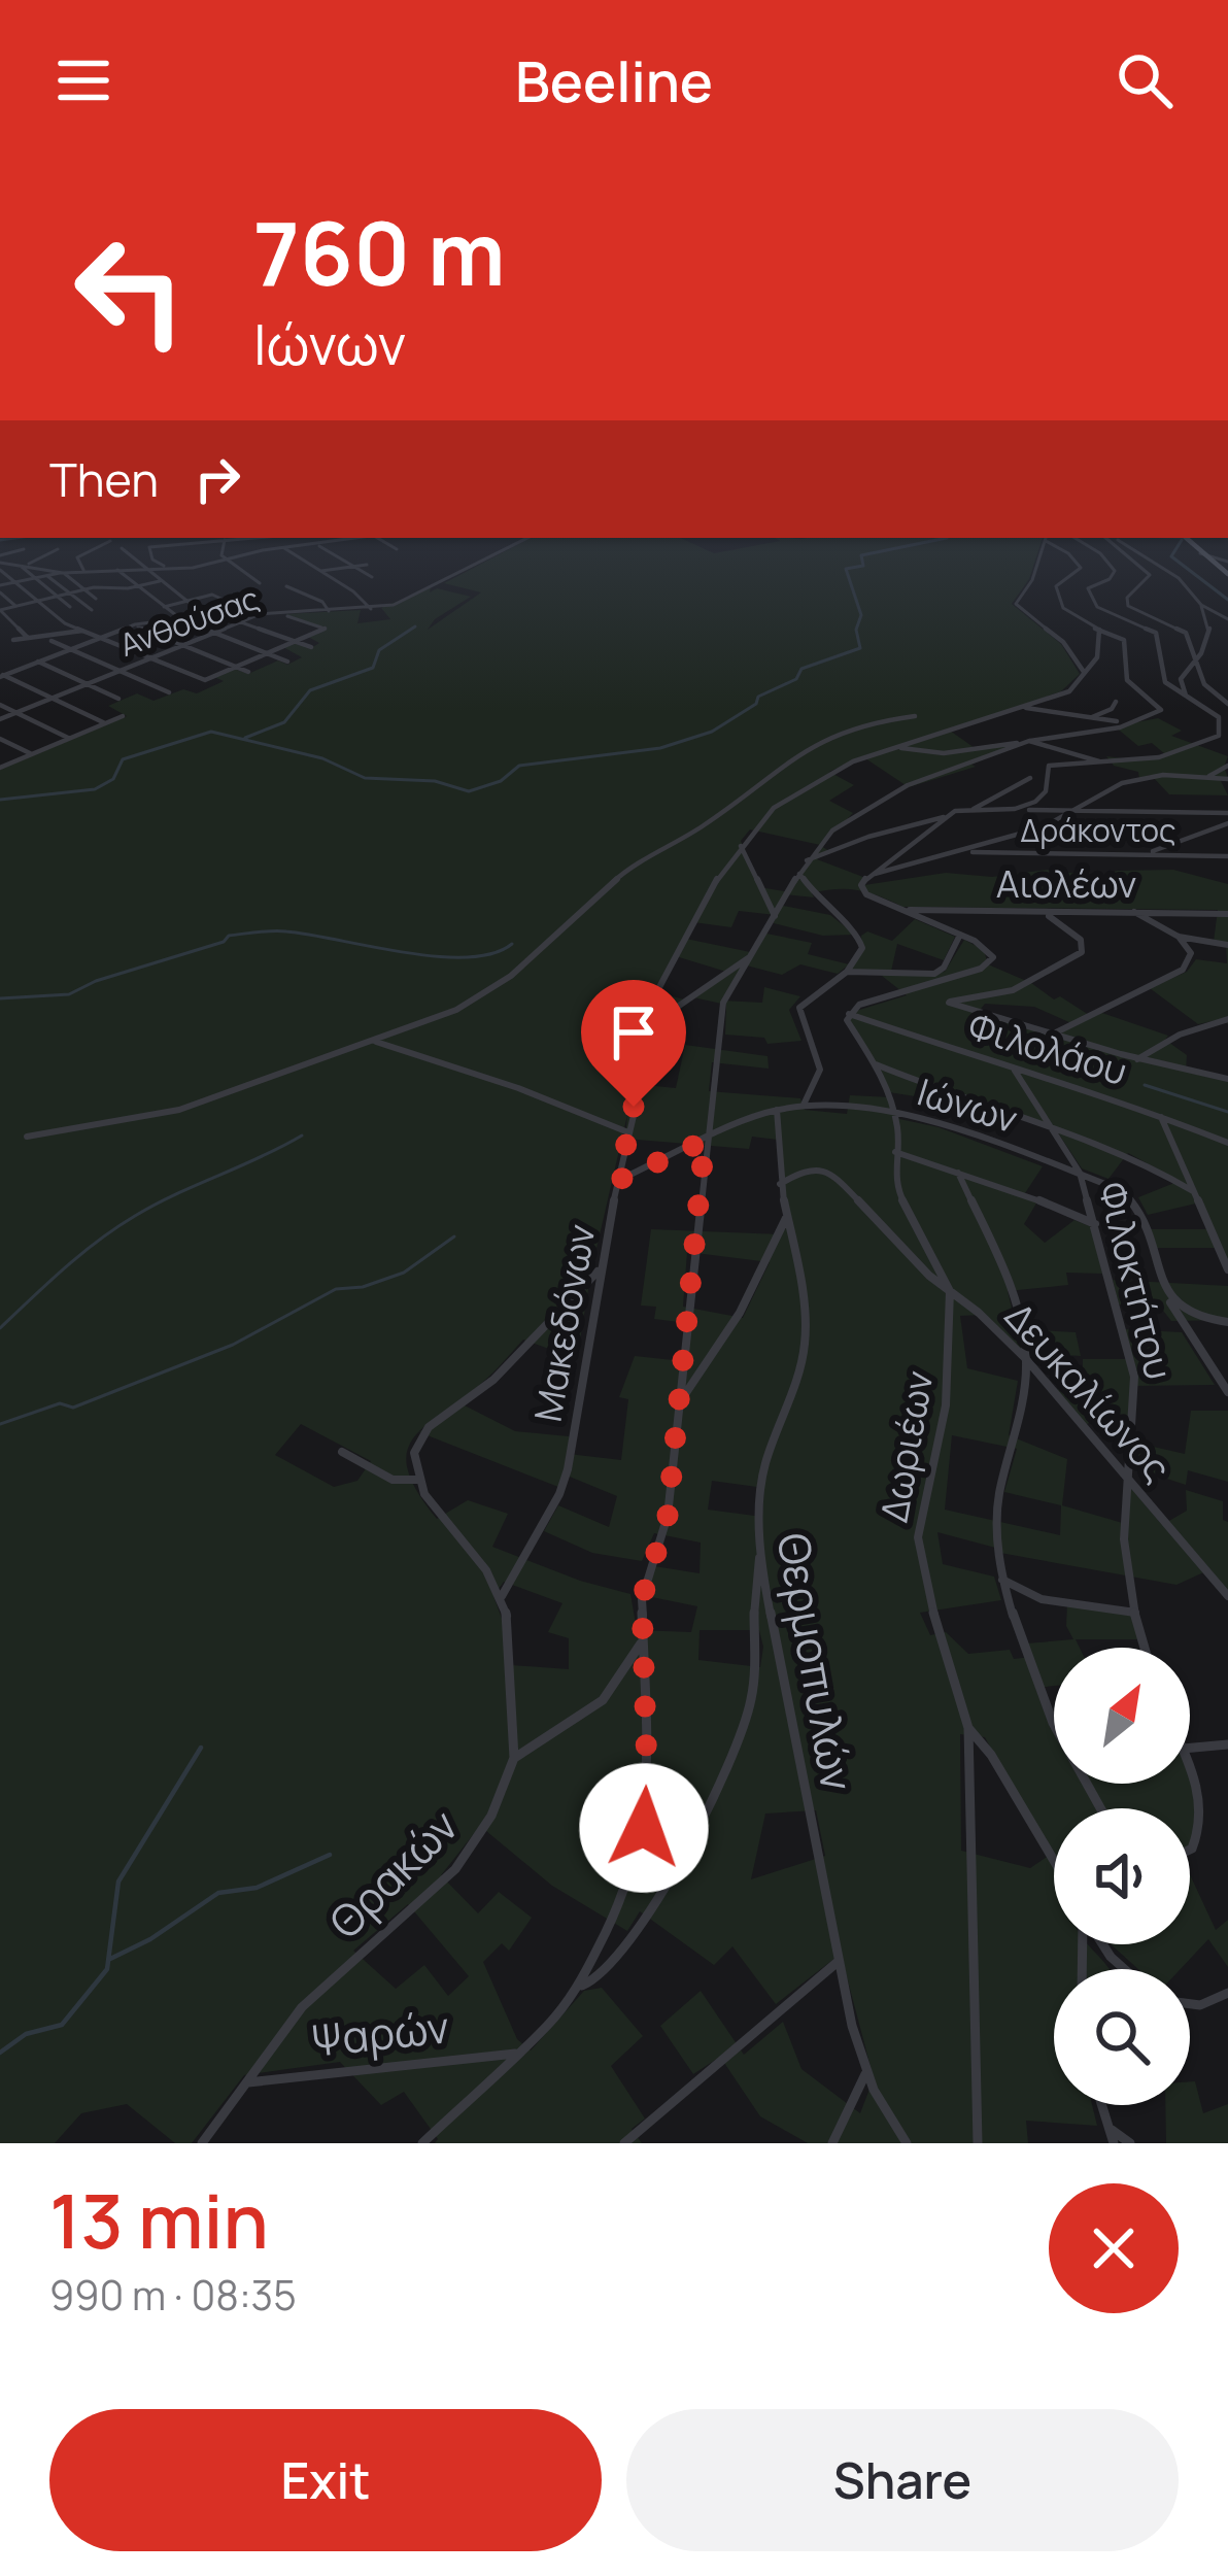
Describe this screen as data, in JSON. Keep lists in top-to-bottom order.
{
  "streets": {
    "street": [
      "Ανθούσας",
      "Δράκοντος",
      "Αιολέων",
      "Φιλολάου",
      "Ιώνων",
      "Φιλοκτήτου",
      "Μακεδόνων",
      "Δευκαλίωνος",
      "Δωριέων",
      "Θερμοπυλών",
      "Θρακών",
      "Ψαρών"
    ]
  },
  "crossings": [
    ["Φιλολάου", "Φιλοκτήτου"],
    ["Φιλολάου", "Δωριέων"],
    ["Ιώνων", "Φιλοκτήτου"],
    ["Ιώνων", "Μακεδόνων"],
    ["Ιώνων", "Δωριέων"],
    ["Ιώνων", "Θερμοπυλών"],
    ["Φιλοκτήτου", "Δευκαλίωνος"],
    ["Μακεδόνων", "Θρακών"],
    ["Δευκαλίωνος", "Δωριέων"],
    ["Δευκαλίωνος", "Θερμοπυλών"],
    ["Θρακών", "Ψαρών"]
  ],
  "north": "top right",
  "page": {
    "header": "Beeline",
    "turn": ["760 m", "Ιώνων"],
    "then": "Then",
    "heading": ["13 min", "990 m · 08:35"],
    "buttons": ["Exit", "Share"]
  }
}
